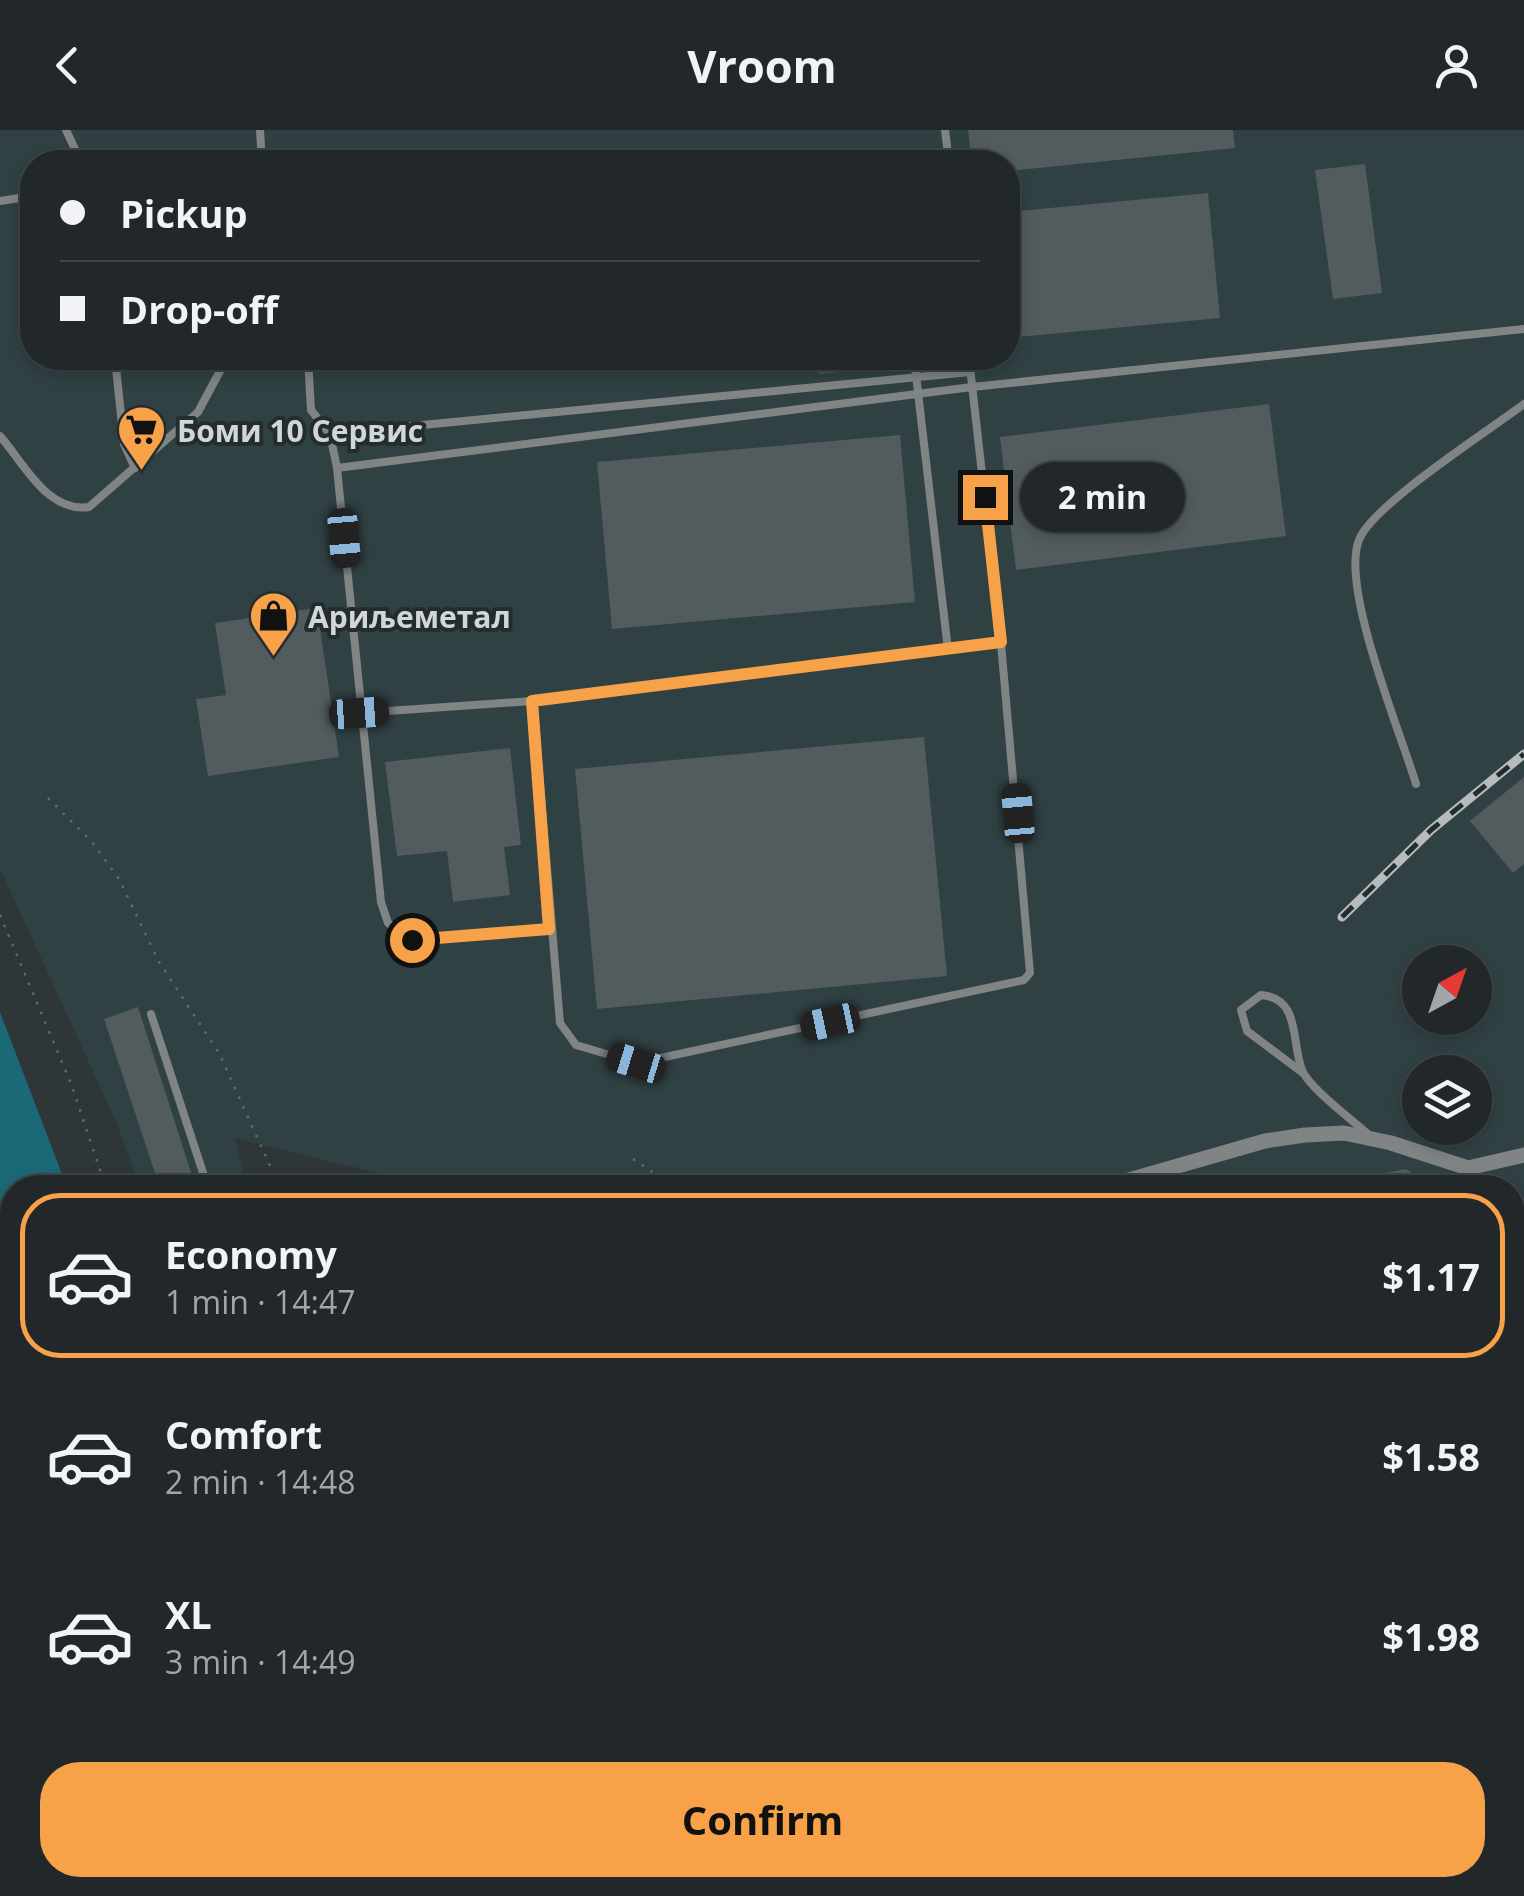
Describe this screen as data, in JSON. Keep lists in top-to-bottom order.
{
  "places": {
    "supermarket": ["Боми 10 Сервис"],
    "shop": ["Ариљеметал"]
  },
  "north": "top right",
  "page": {
    "header": "Vroom",
    "banner": ["Pickup", "Drop-off"],
    "bubble": "2 min",
    "list": [
      {
        "name": "Economy",
        "note": "1 min · 14:47",
        "value": "$1.17"
      },
      {
        "name": "Comfort",
        "note": "2 min · 14:48",
        "value": "$1.58"
      },
      {
        "name": "XL",
        "note": "3 min · 14:49",
        "value": "$1.98"
      }
    ],
    "buttons": "Confirm"
  }
}
